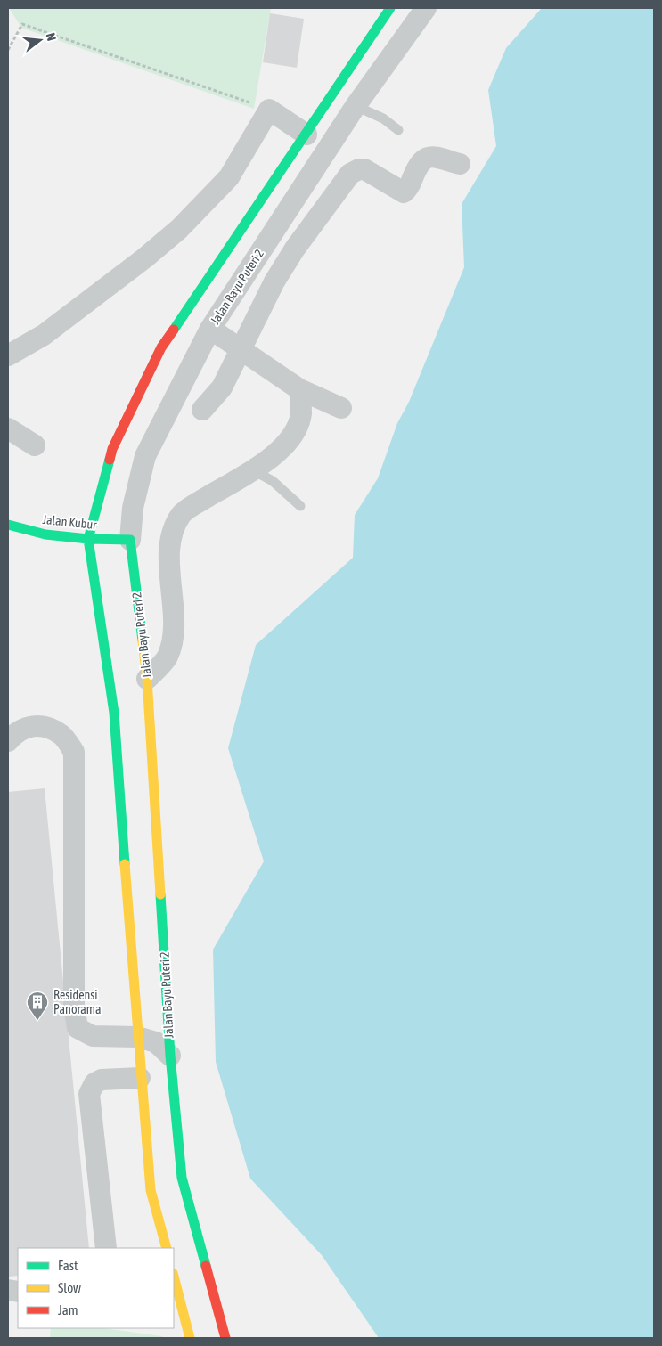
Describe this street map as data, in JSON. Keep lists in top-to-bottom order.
{
  "streets": {
    "street": ["Jalan Bayu Puteri 2", "Jalan Kubur"]
  },
  "crossings": [
    ["Jalan Bayu Puteri 2", "Jalan Kubur"]
  ],
  "places": {
    "building": ["Residensi Panorama"]
  },
  "legend": ["Fast", "Slow", "Jam"],
  "north": "right"
}
